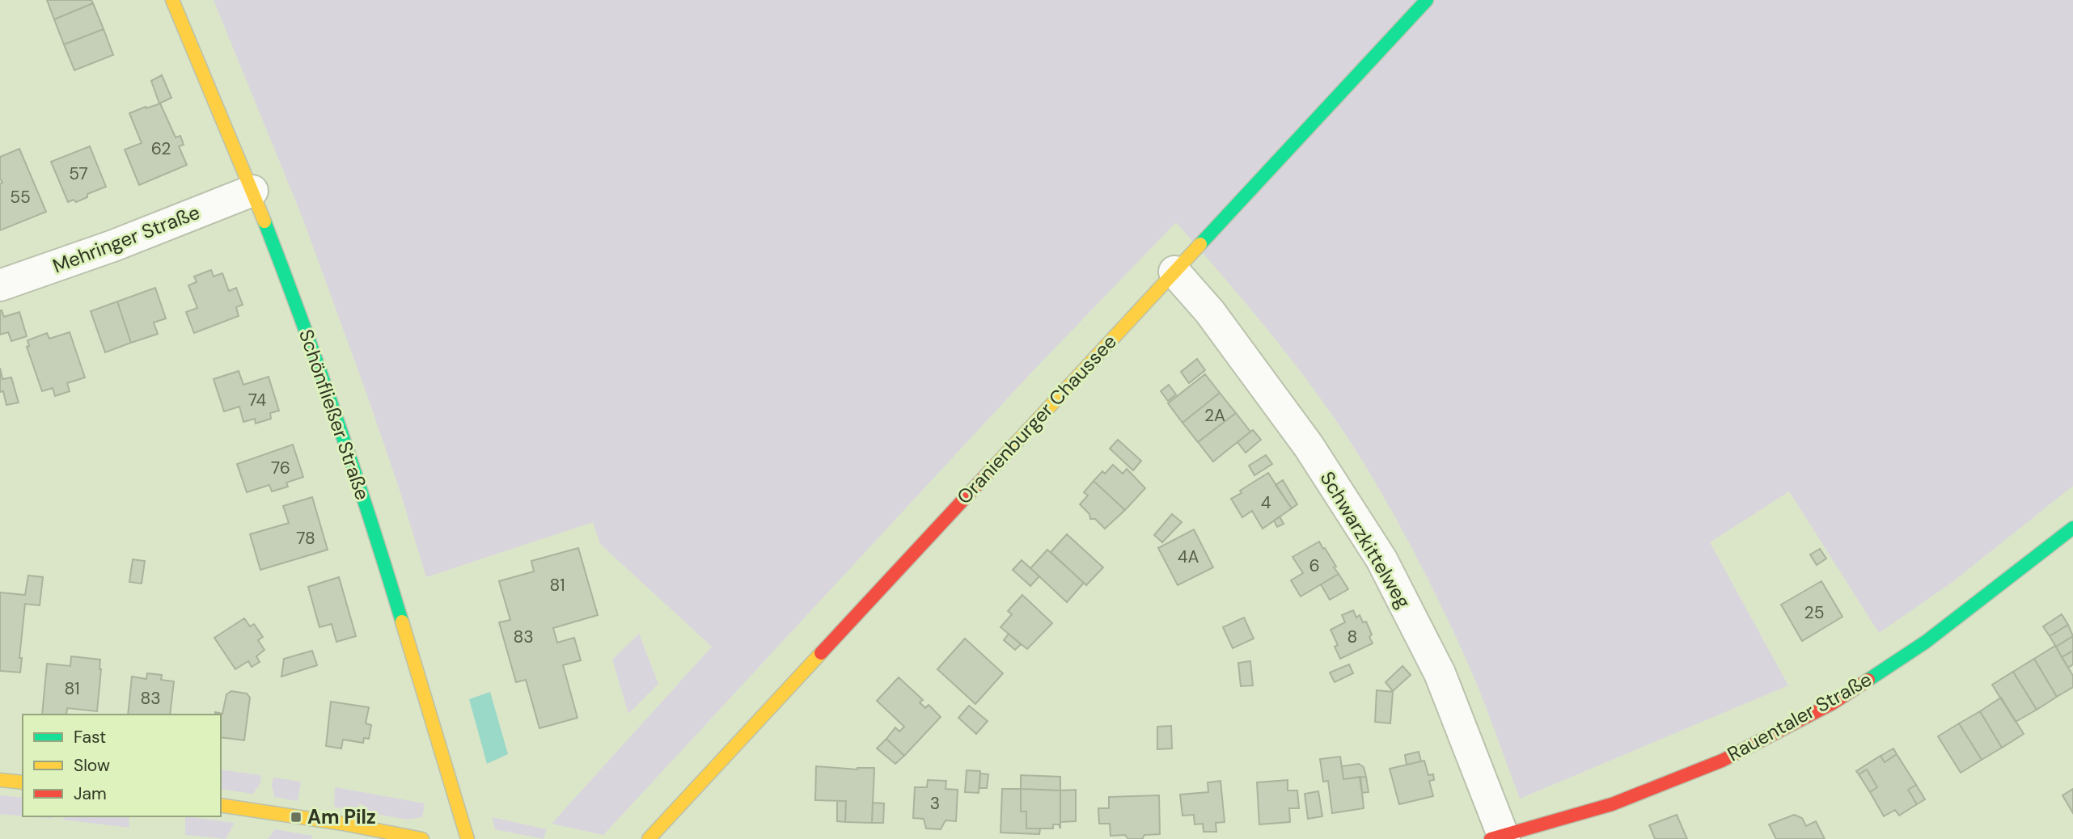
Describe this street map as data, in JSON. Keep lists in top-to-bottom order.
{
  "streets": {
    "street": [
      "Mehringer Straße",
      "Schönfließer Straße",
      "Oranienburger Chaussee",
      "Schwarzkittelweg",
      "Rauentaler Straße"
    ]
  },
  "crossings": [
    ["Mehringer Straße", "Schönfließer Straße"],
    ["Oranienburger Chaussee", "Schwarzkittelweg"],
    ["Schwarzkittelweg", "Rauentaler Straße"]
  ],
  "places": {
    "transit": ["Am Pilz"]
  },
  "house_numbers": [
    "62",
    "57",
    "55",
    "74",
    "2A",
    "76",
    "4",
    "78",
    "4A",
    "6",
    "81",
    "25",
    "83",
    "8",
    "81",
    "83",
    "3"
  ],
  "legend": ["Fast", "Slow", "Jam"]
}
